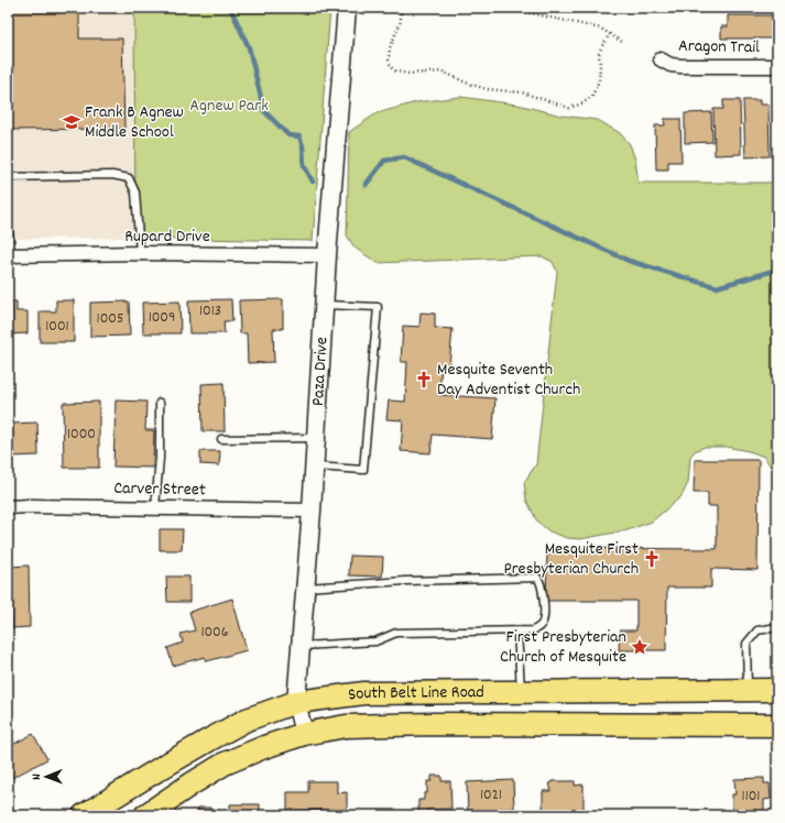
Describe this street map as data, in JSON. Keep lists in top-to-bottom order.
{
  "streets": {
    "main road": ["South Belt Line Road"],
    "street": [
      "Aragon Trail",
      "Rupard Drive",
      "Paza Drive",
      "Carver Street"
    ]
  },
  "crossings": [
    ["Rupard Drive", "Paza Drive"],
    ["Paza Drive", "Carver Street"],
    ["Paza Drive", "South Belt Line Road"]
  ],
  "parks": ["Agnew Park"],
  "places": {
    "school or university": ["Frank B Agnew Middle School"],
    "church": ["Mesquite Seventh Day Adventist Church", "Mesquite First Presbyterian Church"],
    "place": ["First Presbyterian Church of Mesquite"]
  },
  "house_numbers": [
    "1013",
    "1009",
    "1005",
    "1001",
    "1000",
    "1006",
    "1021",
    "1101"
  ],
  "north": "left"
}
